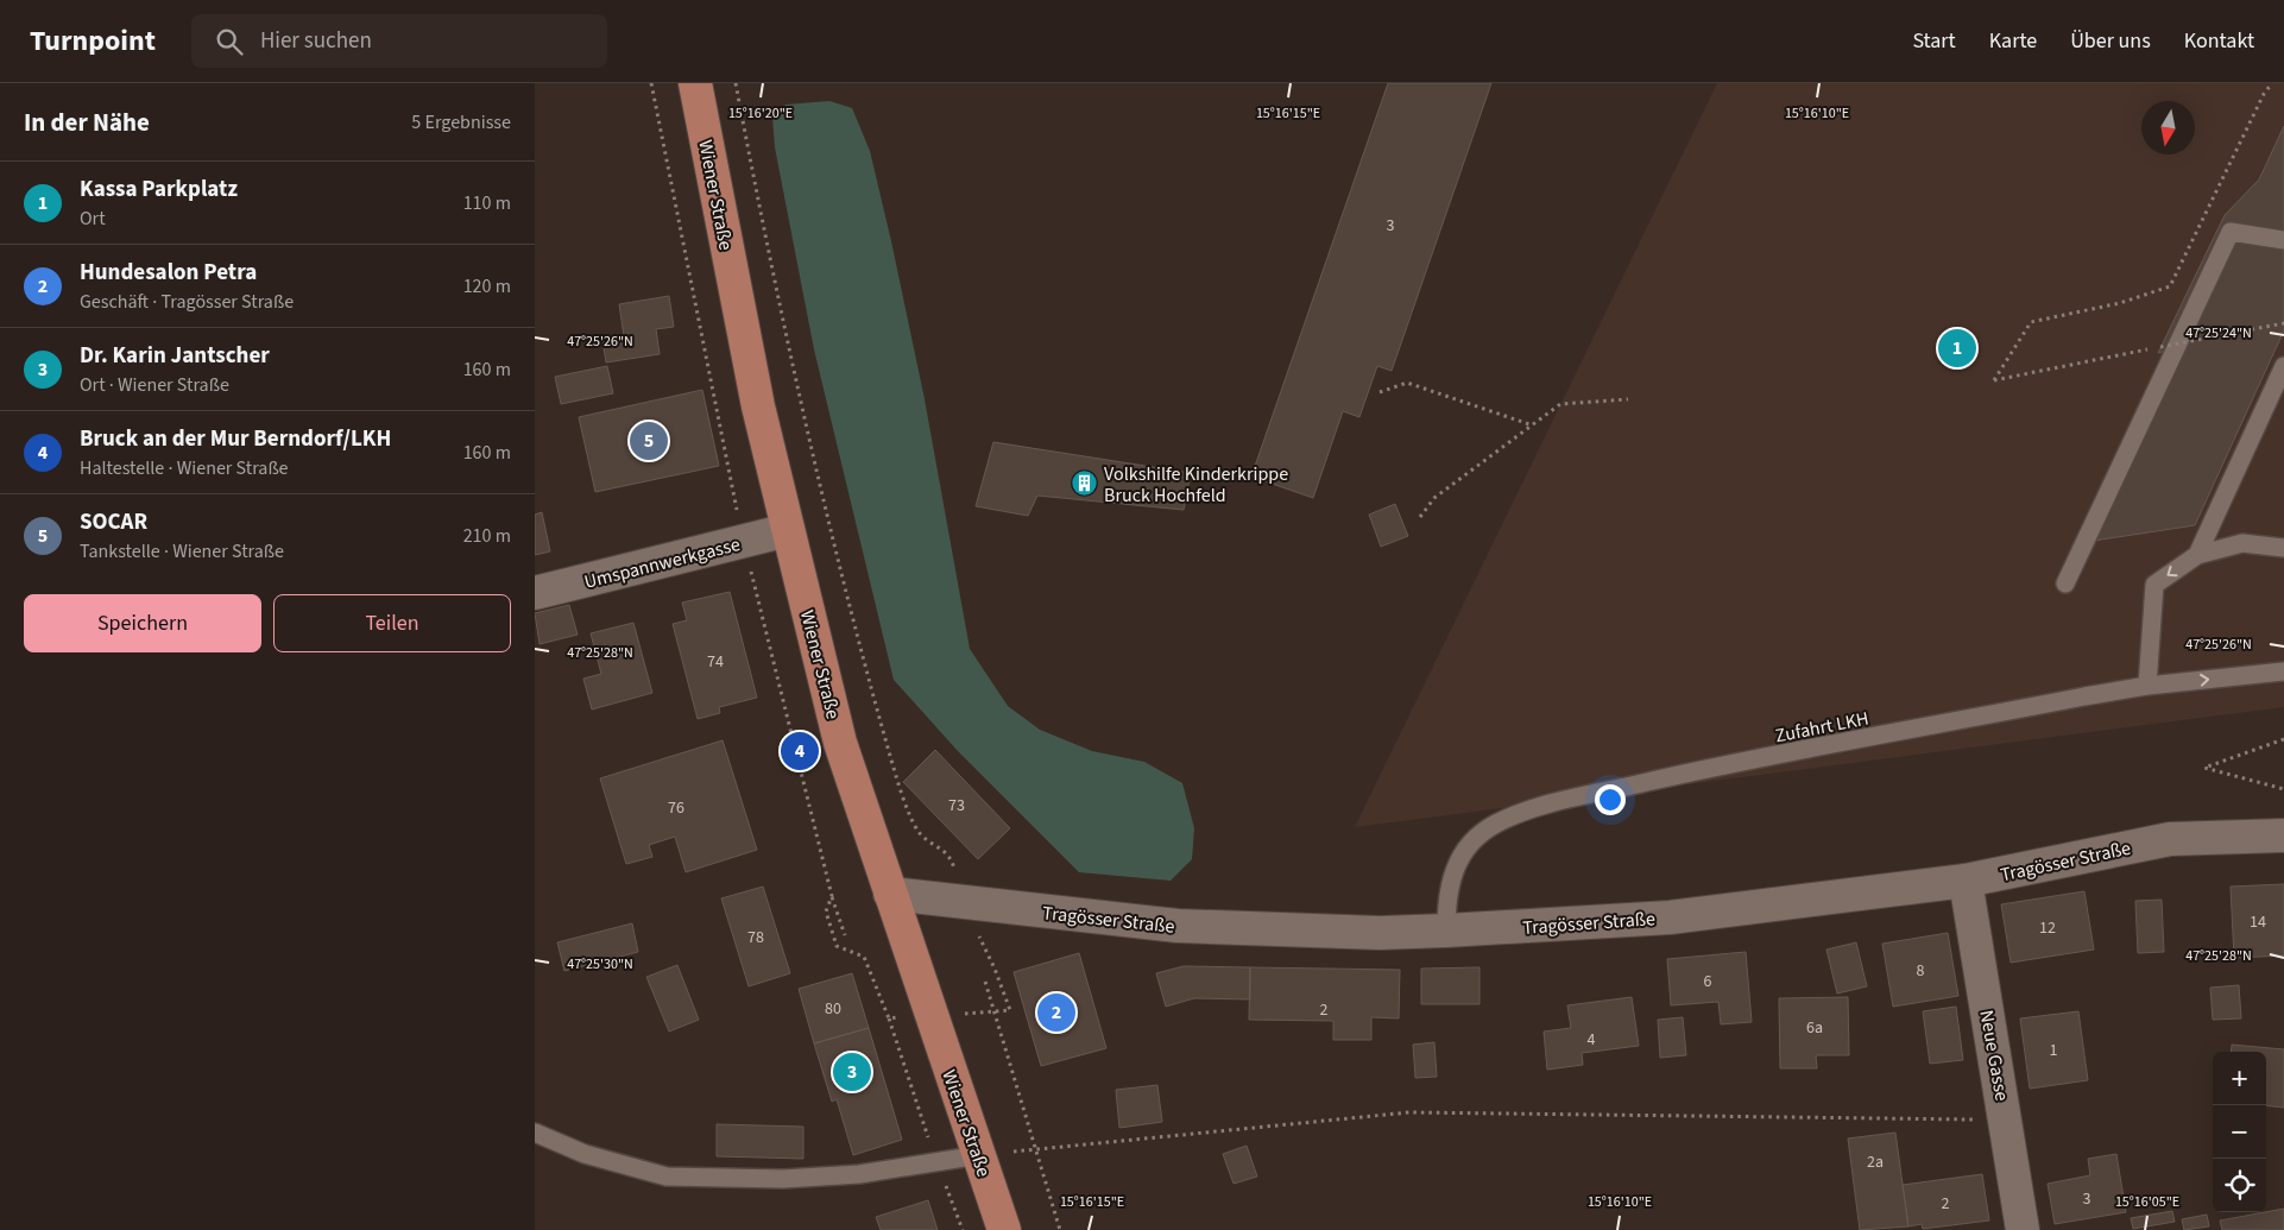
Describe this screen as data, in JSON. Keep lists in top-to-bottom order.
{
  "streets": {
    "main road": [
      "Wiener Straße",
      "Umspannwerkgasse",
      "Tragösser Straße",
      "Neue Gasse"
    ],
    "lane": ["Zufahrt LKH"]
  },
  "crossings": [
    ["Wiener Straße", "Umspannwerkgasse"],
    ["Wiener Straße", "Tragösser Straße"],
    ["Zufahrt LKH", "Tragösser Straße"],
    ["Tragösser Straße", "Neue Gasse"]
  ],
  "places": {
    "building": ["Volkshilfe Kinderkrippe Bruck Hochfeld"]
  },
  "house_numbers": [
    "3",
    "74",
    "73",
    "76",
    "14",
    "12",
    "78",
    "8",
    "6",
    "80",
    "2",
    "6a",
    "4",
    "1",
    "2a",
    "3",
    "2"
  ],
  "north": "bottom",
  "page": {
    "header": "Turnpoint",
    "search": "Hier suchen",
    "nav": [
      "Start",
      "Karte",
      "Über uns",
      "Kontakt"
    ],
    "heading": ["In der Nähe", "5 Ergebnisse"],
    "list": [
      {
        "mark": "1",
        "name": "Kassa Parkplatz",
        "note": "Ort",
        "value": "110 m"
      },
      {
        "mark": "2",
        "name": "Hundesalon Petra",
        "note": "Geschäft · Tragösser Straße",
        "value": "120 m"
      },
      {
        "mark": "3",
        "name": "Dr. Karin Jantscher",
        "note": "Ort · Wiener Straße",
        "value": "160 m"
      },
      {
        "mark": "4",
        "name": "Bruck an der Mur Berndorf/LKH",
        "note": "Haltestelle · Wiener Straße",
        "value": "160 m"
      },
      {
        "mark": "5",
        "name": "SOCAR",
        "note": "Tankstelle · Wiener Straße",
        "value": "210 m"
      }
    ],
    "pins": [
      "1",
      "5",
      "4",
      "2",
      "3"
    ],
    "buttons": ["Speichern", "Teilen"],
    "map_buttons": ["+", "−"]
  },
  "coordinates": [
    "15°16'15\"E",
    "15°16'20\"E",
    "15°16'10\"E",
    "47°25'24\"N",
    "47°25'26\"N",
    "47°25'28\"N",
    "47°25'30\"N",
    "15°16'05\"E"
  ]
}
